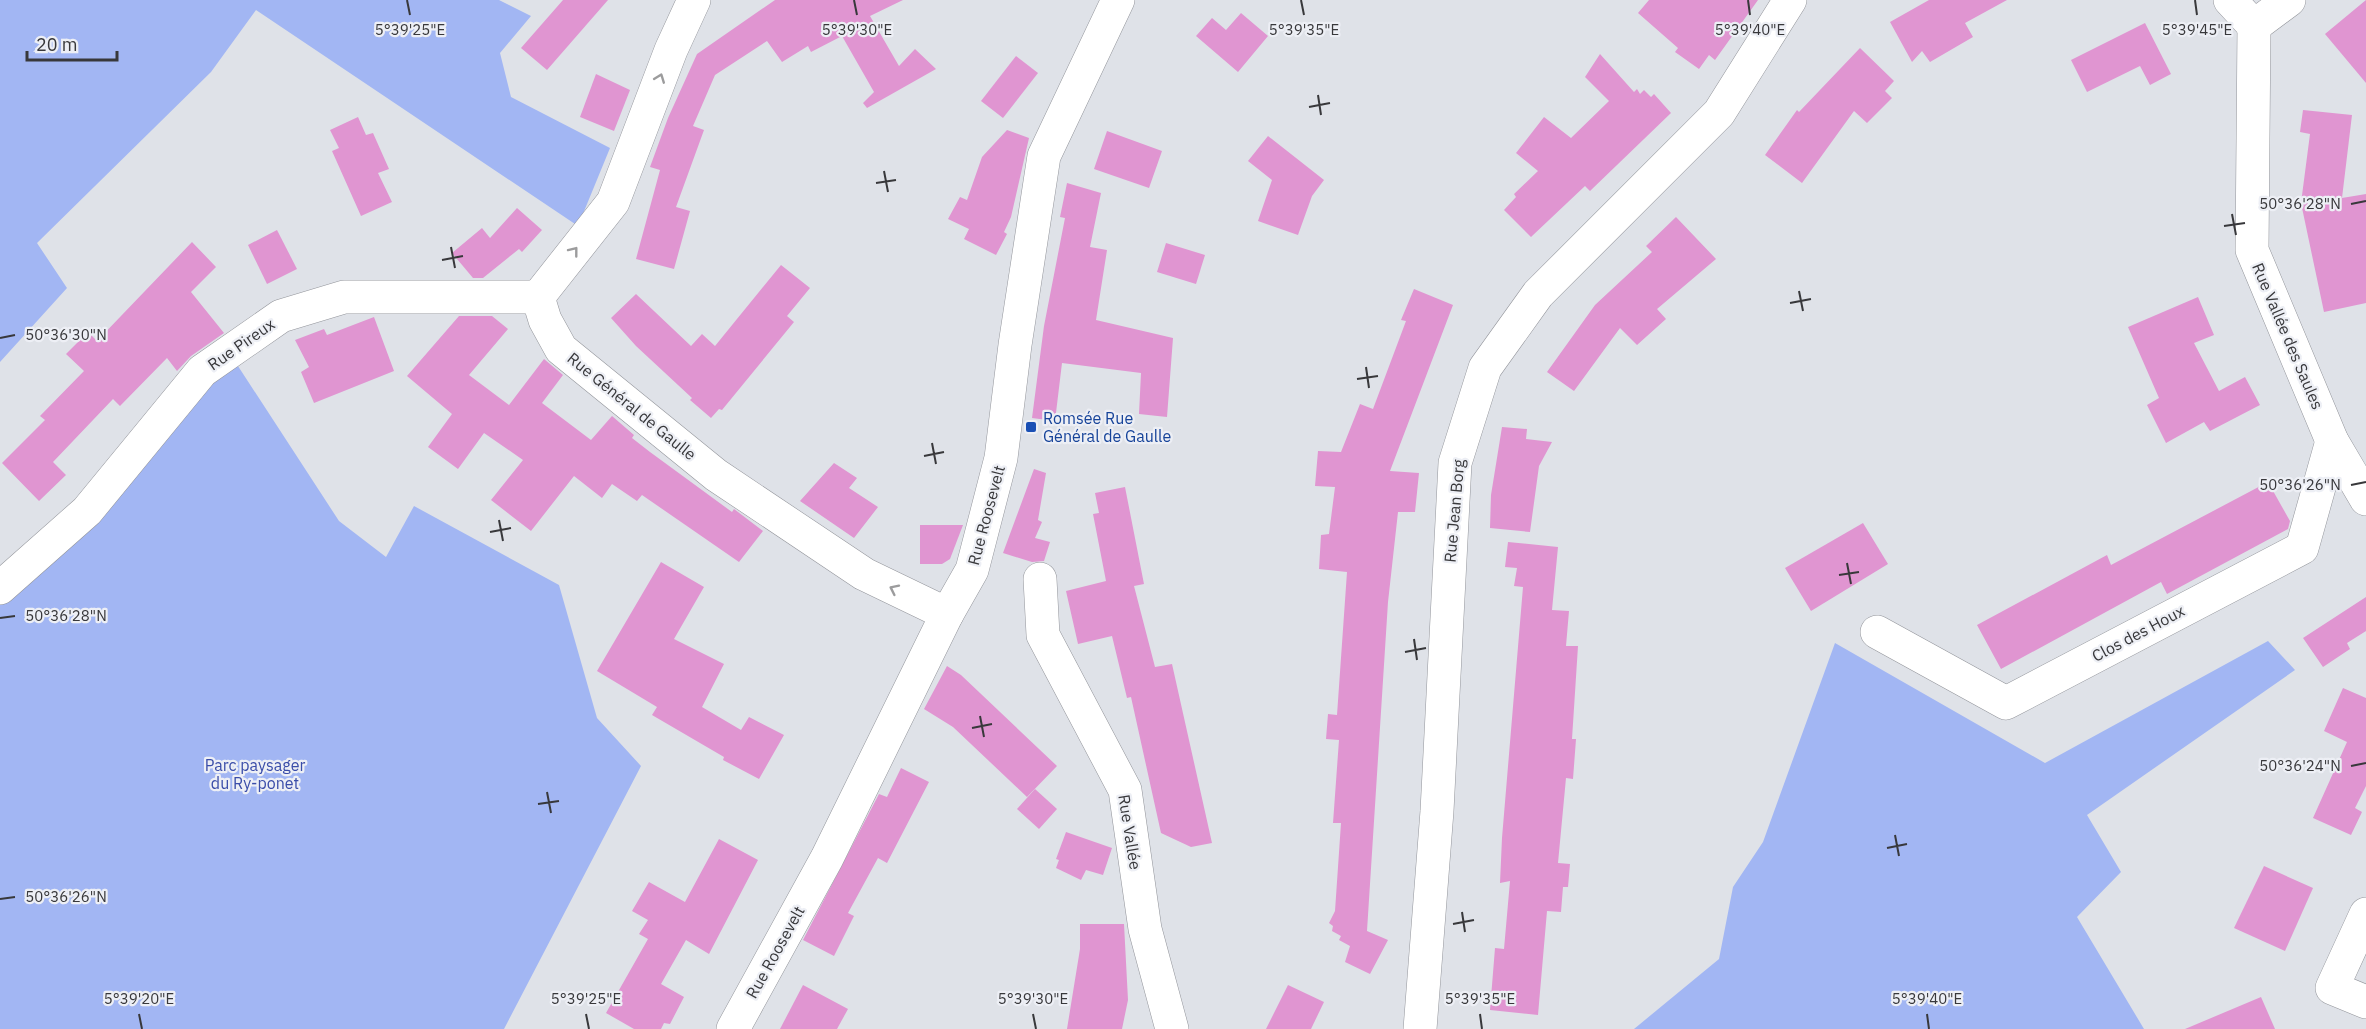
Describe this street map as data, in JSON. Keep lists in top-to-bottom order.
{
  "streets": {
    "street": [
      "Rue Vallée des Saules",
      "Rue Pireux",
      "Rue Général de Gaulle",
      "Rue Jean Borg",
      "Rue Roosevelt",
      "Clos des Houx",
      "Rue Vallée"
    ]
  },
  "crossings": [
    ["Rue Vallée des Saules", "Clos des Houx"],
    ["Rue Pireux", "Rue Général de Gaulle"],
    ["Rue Général de Gaulle", "Rue Roosevelt"]
  ],
  "one_way": ["Rue Général de Gaulle"],
  "parks": ["Parc paysager du Ry-ponet"],
  "places": {
    "transit": ["Romsée Rue Général de Gaulle"]
  },
  "scale_bar": "20 m",
  "coordinates": [
    "5°39'25\"E",
    "5°39'30\"E",
    "5°39'35\"E",
    "5°39'40\"E",
    "5°39'45\"E",
    "50°36'28\"N",
    "50°36'30\"N",
    "50°36'26\"N",
    "50°36'24\"N",
    "5°39'20\"E"
  ]
}
